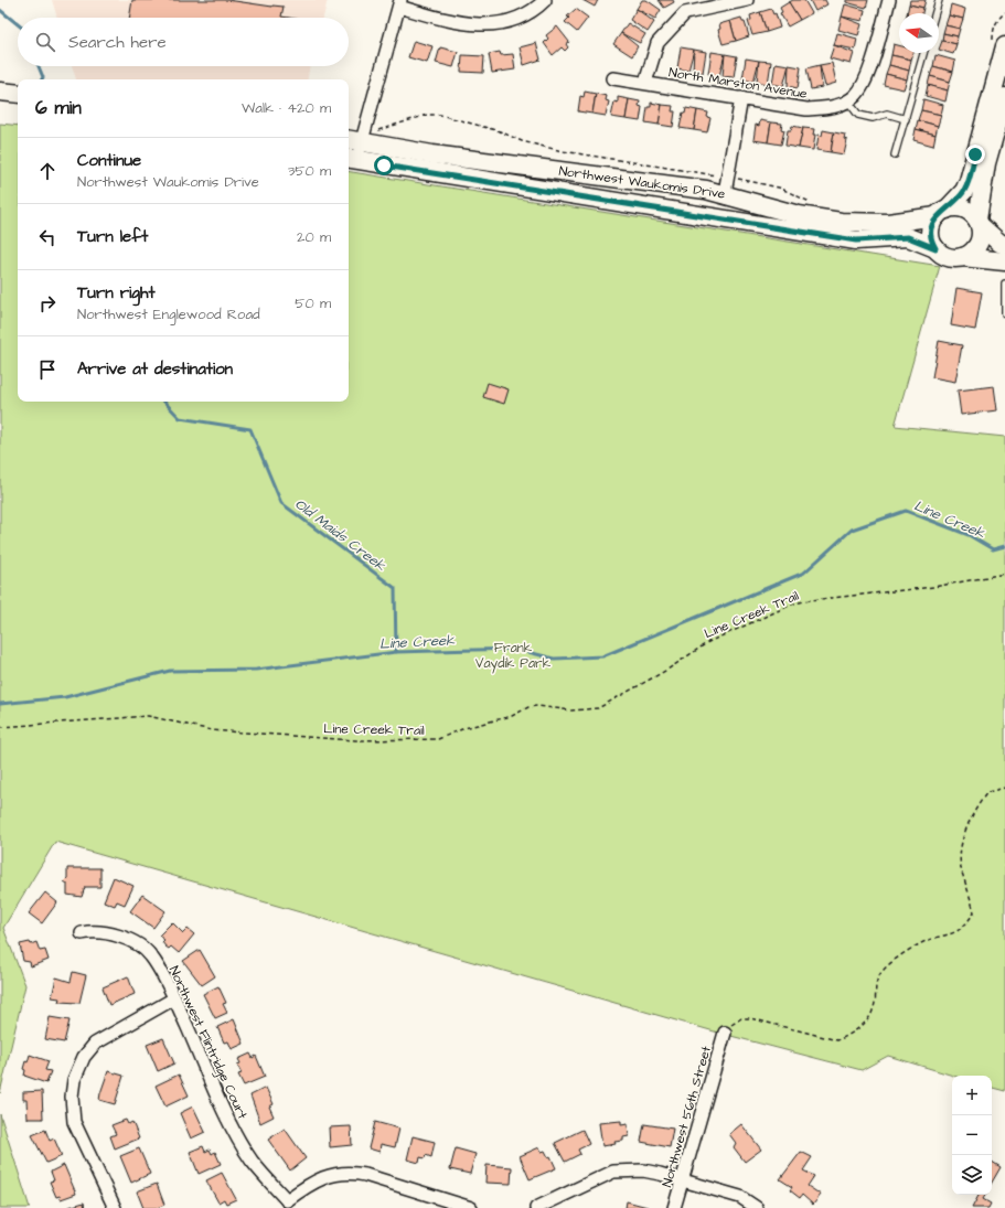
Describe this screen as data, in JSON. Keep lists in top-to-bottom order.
{
  "streets": {
    "main road": ["Northwest Waukomis Drive"],
    "street": ["North Marston Avenue", "Northwest Flintridge Court", "Northwest 56th Street"],
    "path": ["Line Creek Trail"]
  },
  "water": ["Line Creek", "Old Maids Creek"],
  "parks": ["Frank Vaydik Park"],
  "north": "left",
  "page": {
    "search": "Search here",
    "heading": ["6 min", "Walk · 420 m"],
    "list": [
      ["Continue", "Northwest Waukomis Drive", "350 m"],
      ["Turn left", "20 m"],
      ["Turn right", "Northwest Englewood Road", "50 m"],
      "Arrive at destination"
    ],
    "map_buttons": ["+", "−"]
  }
}
